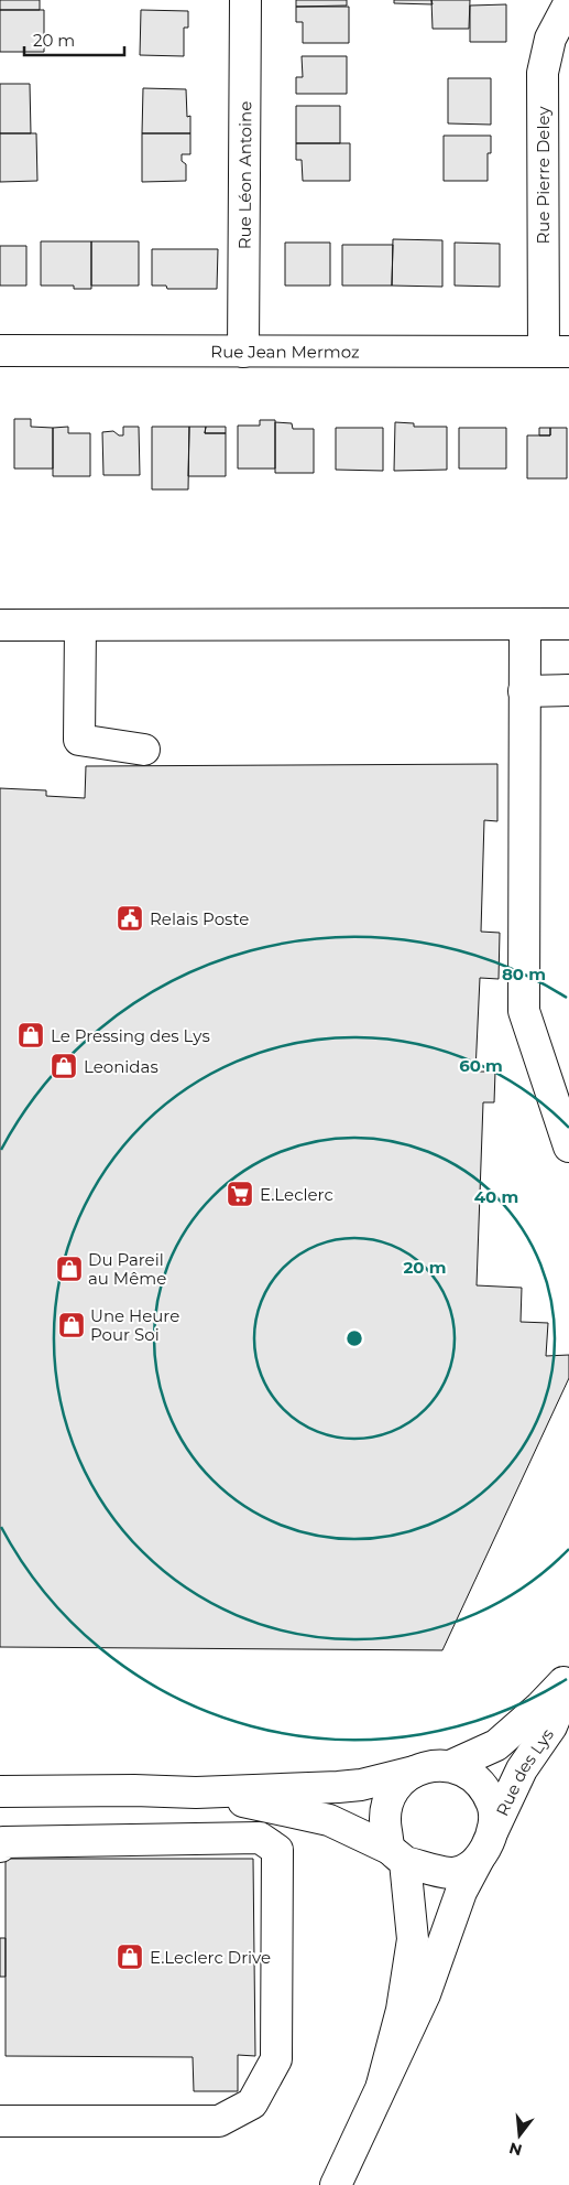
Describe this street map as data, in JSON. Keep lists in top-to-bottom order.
{
  "streets": {
    "street": [
      "Rue Léon Antoine",
      "Rue Pierre Deley",
      "Rue Jean Mermoz",
      "Rue des Lys"
    ]
  },
  "crossings": [
    ["Rue Léon Antoine", "Rue Jean Mermoz"],
    ["Rue Pierre Deley", "Rue Jean Mermoz"]
  ],
  "places": {
    "public building": ["Relais Poste"],
    "shop": [
      "Le Pressing des Lys",
      "Leonidas",
      "Du Pareil au Même",
      "Une Heure Pour Soi",
      "E.Leclerc Drive"
    ],
    "supermarket": ["E.Leclerc"]
  },
  "scale_bar": "20 m",
  "north": "bottom",
  "rings": [
    "80 m",
    "60 m",
    "40 m",
    "20 m"
  ]
}
